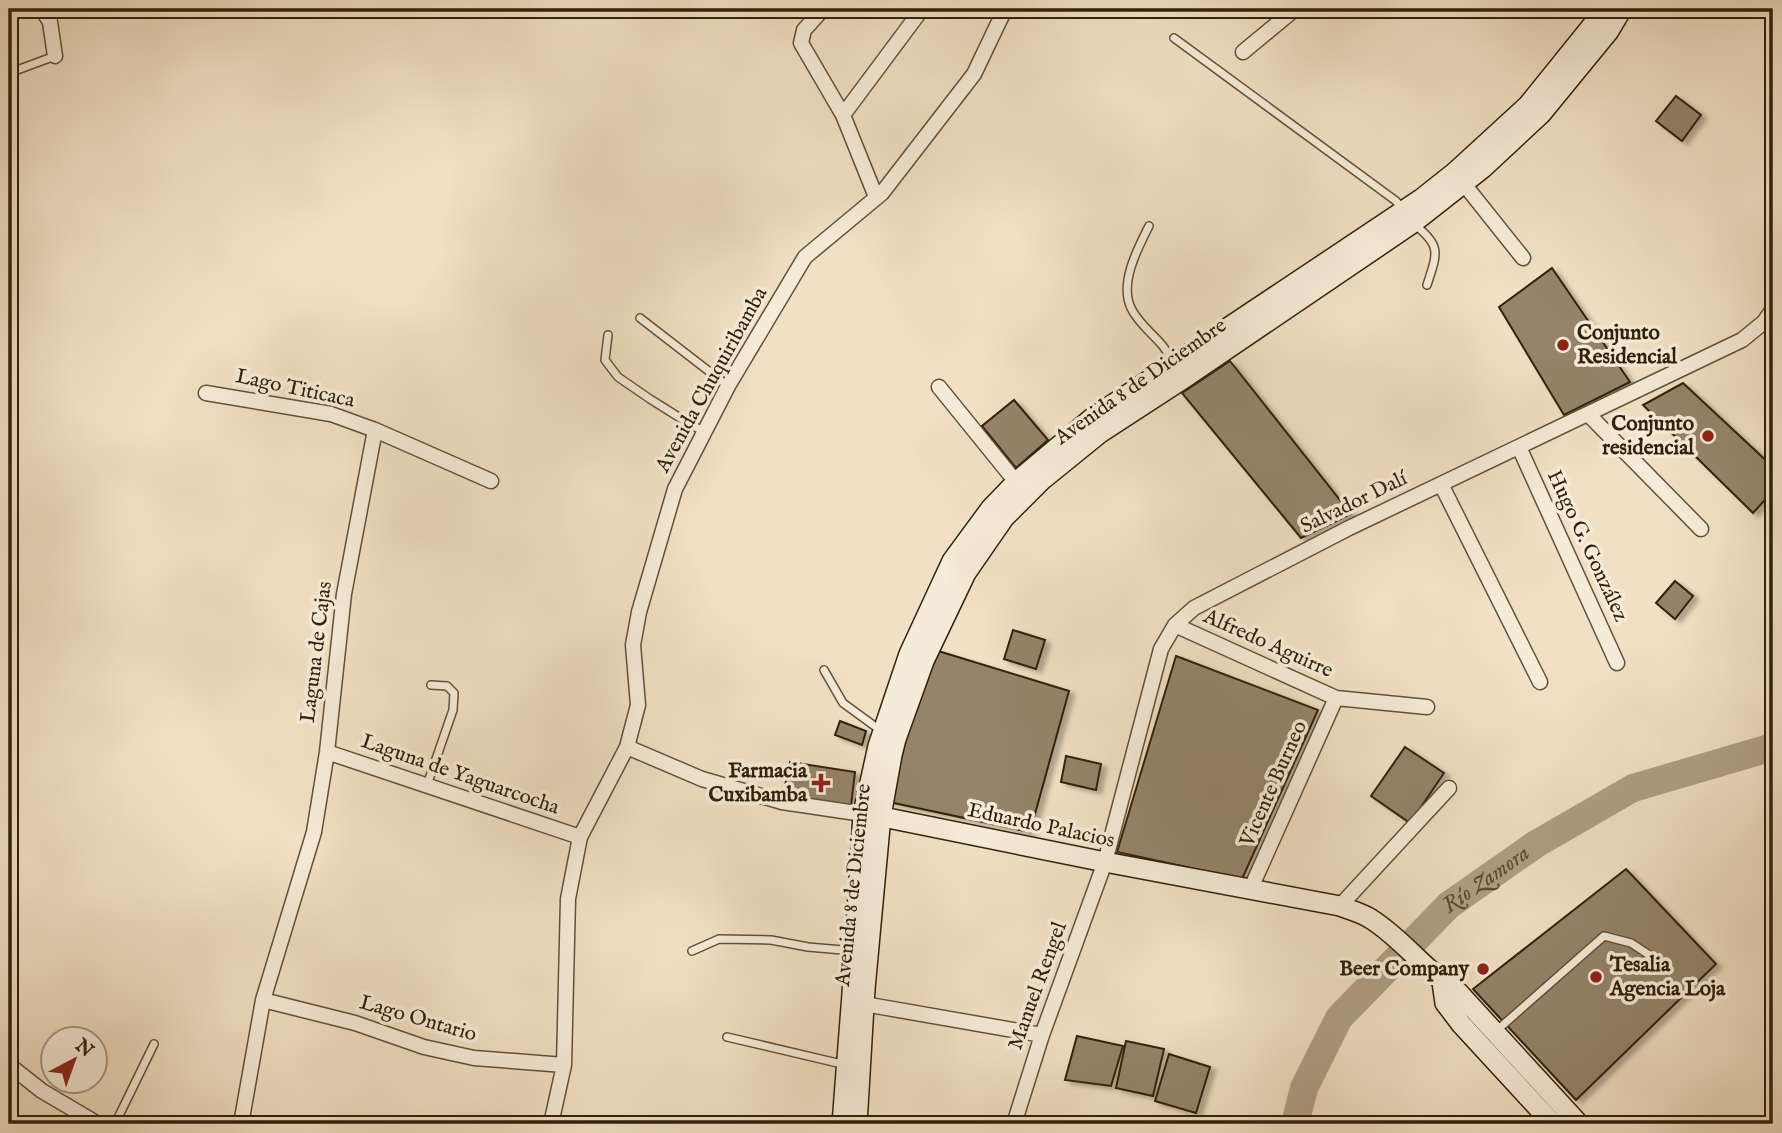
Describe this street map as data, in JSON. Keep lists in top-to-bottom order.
{
  "streets": {
    "main road": ["Avenida 8 de Diciembre", "Eduardo Palacios"],
    "street": [
      "Avenida Chuquiribamba",
      "Lago Titicaca",
      "Salvador Dalí",
      "Hugo G. González",
      "Alfredo Aguirre",
      "Laguna de Cajas",
      "Laguna de Yaguarcocha",
      "Vicente Burneo",
      "Manuel Rengel",
      "Lago Ontario"
    ]
  },
  "crossings": [
    ["Avenida Chuquiribamba", "Laguna de Yaguarcocha"],
    ["Avenida Chuquiribamba", "Eduardo Palacios"],
    ["Avenida Chuquiribamba", "Lago Ontario"],
    ["Avenida 8 de Diciembre", "Eduardo Palacios"],
    ["Lago Titicaca", "Laguna de Cajas"],
    ["Salvador Dalí", "Hugo G. González"],
    ["Salvador Dalí", "Alfredo Aguirre"],
    ["Salvador Dalí", "Eduardo Palacios"],
    ["Salvador Dalí", "Manuel Rengel"],
    ["Alfredo Aguirre", "Vicente Burneo"],
    ["Laguna de Cajas", "Laguna de Yaguarcocha"],
    ["Laguna de Cajas", "Lago Ontario"],
    ["Vicente Burneo", "Eduardo Palacios"],
    ["Eduardo Palacios", "Manuel Rengel"]
  ],
  "water": ["Río Zamora"],
  "places": {
    "other": [
      "Conjunto Residencial",
      "Conjunto residencial",
      "Beer Company",
      "Tesalia Agencia Loja"
    ],
    "health": ["Farmacia Cuxibamba"]
  },
  "north": "top right"
}
